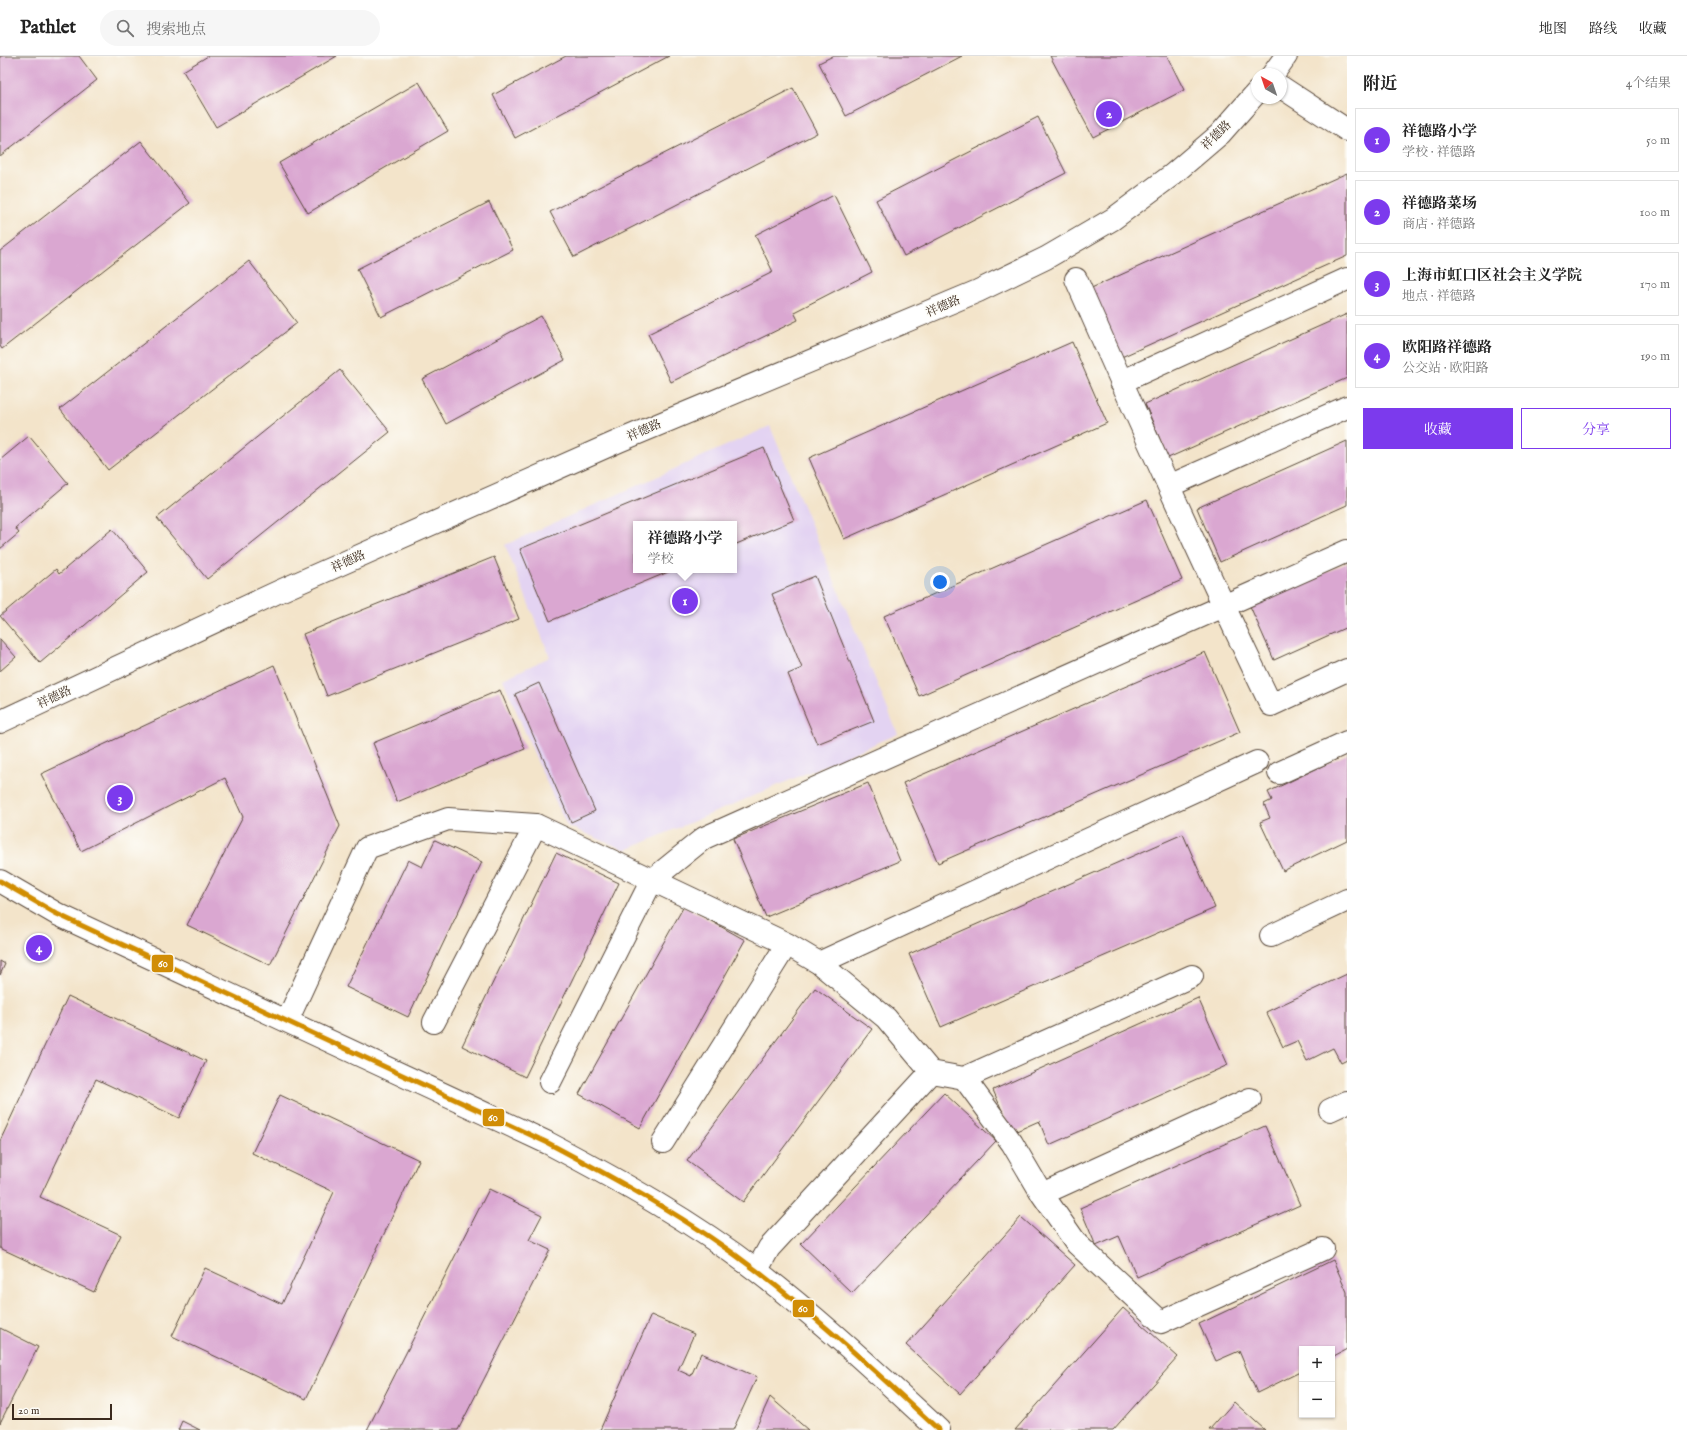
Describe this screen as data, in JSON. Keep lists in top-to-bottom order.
{
  "streets": {
    "street": ["祥德路"]
  },
  "lines": ["transit line 60"],
  "scale_bar": "20 m",
  "north": "top left",
  "page": {
    "header": "Pathlet",
    "search": "搜索地点",
    "nav": ["地图", "路线", "收藏"],
    "heading": ["附近", "4个结果"],
    "pins": [
      "2",
      "1",
      "3",
      "4"
    ],
    "list": [
      {
        "mark": "1",
        "name": "祥德路小学",
        "note": "学校 · 祥德路",
        "value": "50 m"
      },
      {
        "mark": "2",
        "name": "祥德路菜场",
        "note": "商店 · 祥德路",
        "value": "100 m"
      },
      {
        "mark": "3",
        "name": "上海市虹口区社会主义学院",
        "note": "地点 · 祥德路",
        "value": "170 m"
      },
      {
        "mark": "4",
        "name": "欧阳路祥德路",
        "note": "公交站 · 欧阳路",
        "value": "190 m"
      }
    ],
    "buttons": ["收藏", "分享"],
    "popup": ["祥德路小学", "学校"],
    "map_buttons": ["+", "−"],
    "scale": "20 m"
  }
}
